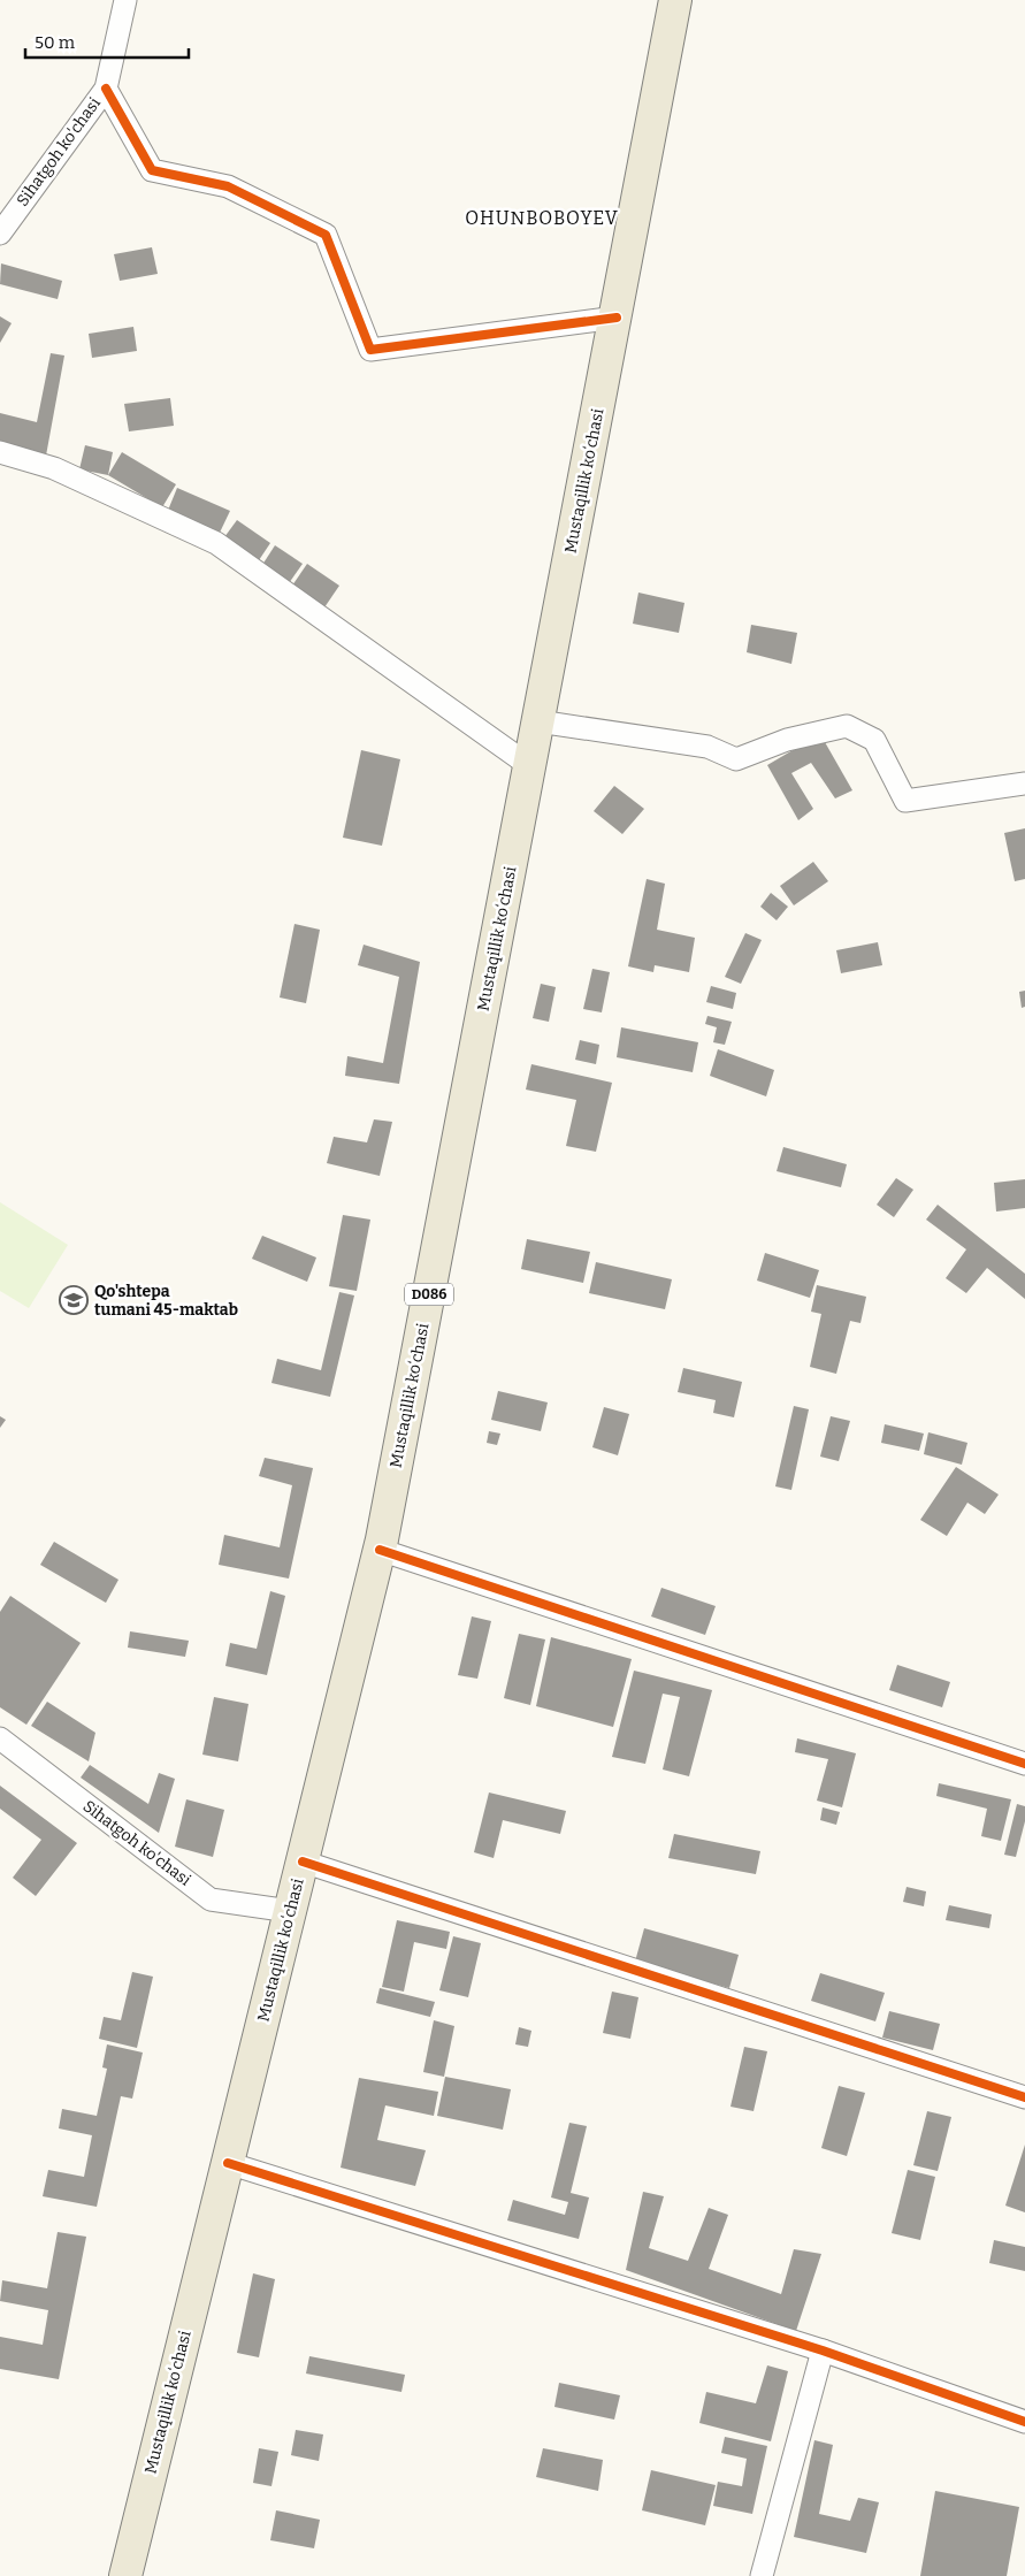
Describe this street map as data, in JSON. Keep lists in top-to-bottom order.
{
  "streets": {
    "main road": ["Mustaqillik koʻchasi", "D086"],
    "street": ["Sihatgoh ko'chasi"]
  },
  "crossings": [
    ["Sihatgoh ko'chasi", "Mustaqillik koʻchasi"]
  ],
  "districts": ["OHUNBOBOYEV"],
  "places": {
    "school or university": ["Qo'shtepa tumani 45-maktab"]
  },
  "scale_bar": "50 m"
}
